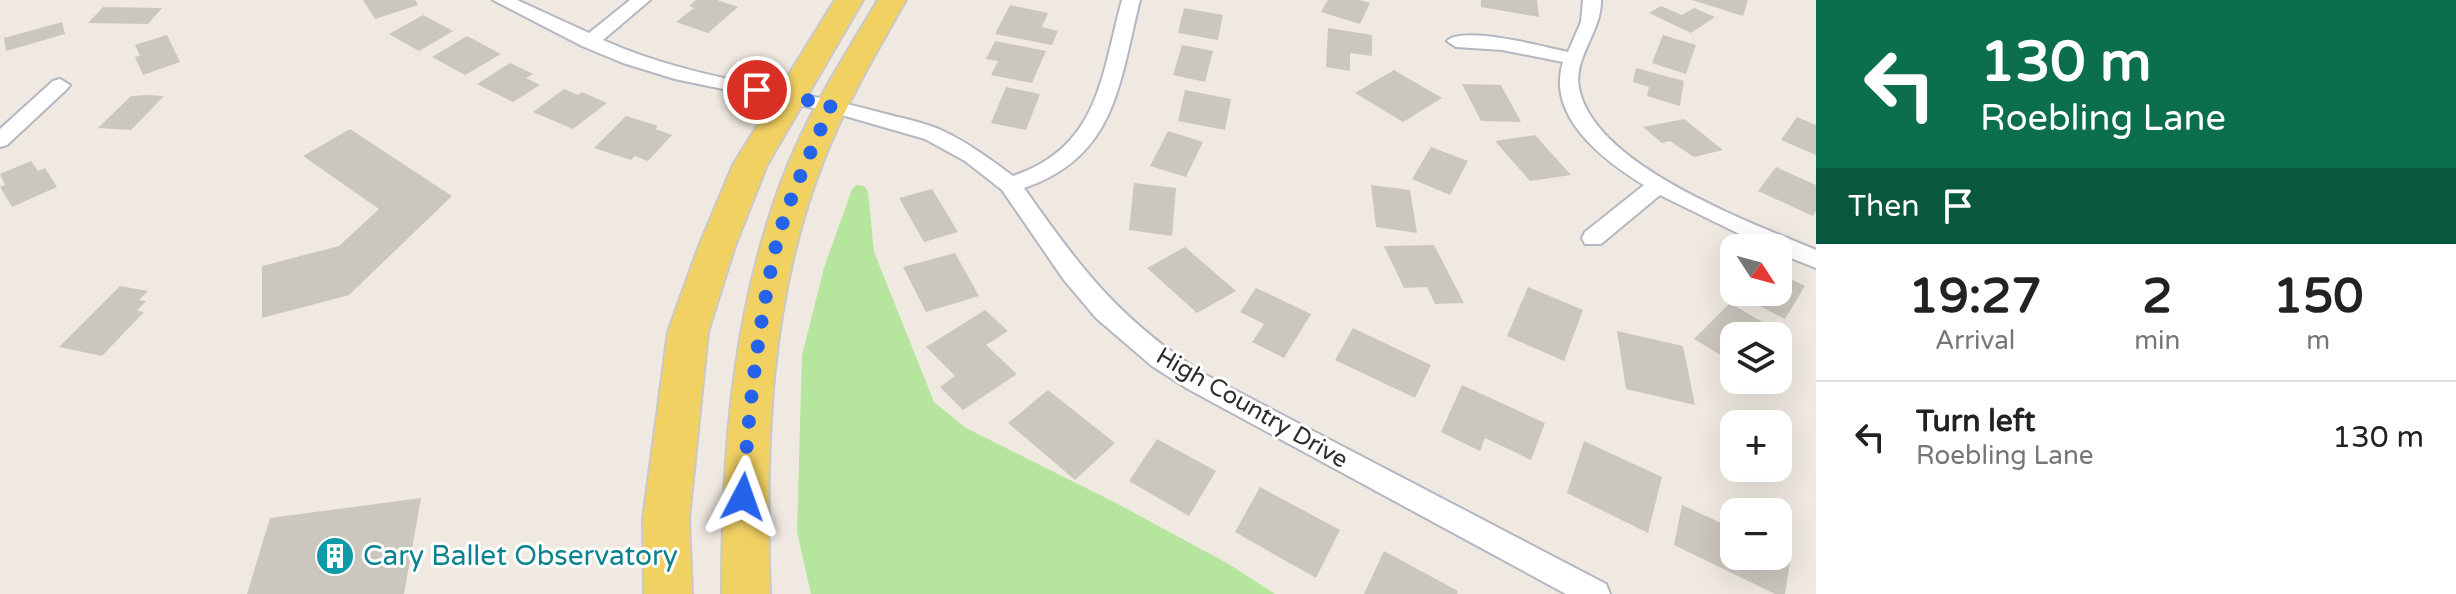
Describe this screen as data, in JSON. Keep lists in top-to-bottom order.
{
  "streets": {
    "street": ["High Country Drive"]
  },
  "places": {
    "building": ["Cary Ballet Observatory"]
  },
  "north": "bottom right",
  "page": {
    "turn": ["130 m", "Roebling Lane"],
    "then": "Then",
    "map_buttons": ["+", "−"],
    "eta": [
      "19:27",
      "Arrival",
      "2",
      "min",
      "150",
      "m"
    ],
    "list": [
      {
        "name": "Turn left",
        "note": "Roebling Lane",
        "value": "130 m"
      }
    ]
  }
}
